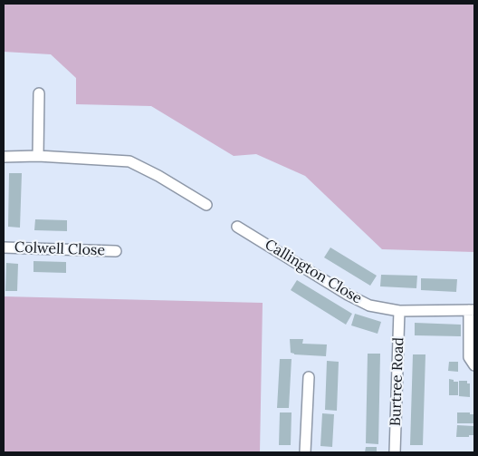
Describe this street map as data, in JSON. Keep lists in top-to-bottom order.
{
  "streets": {
    "street": ["Colwell Close", "Callington Close", "Burtree Road"]
  },
  "crossings": [
    ["Callington Close", "Burtree Road"]
  ]
}
